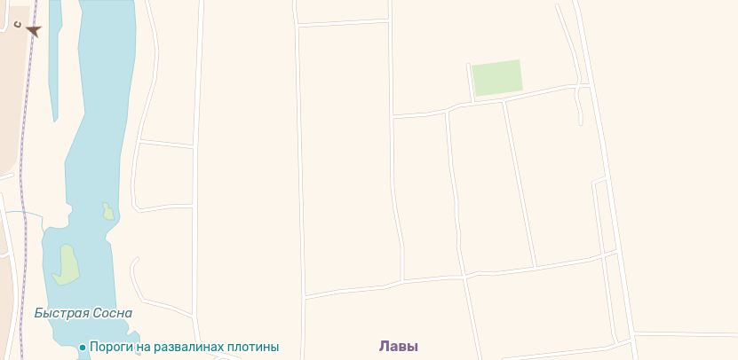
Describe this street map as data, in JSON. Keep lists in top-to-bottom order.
{
  "districts": ["Лавы"],
  "water": ["Быстрая Сосна"],
  "places": ["Пороги на развалинах плотины"],
  "north": "left"
}
